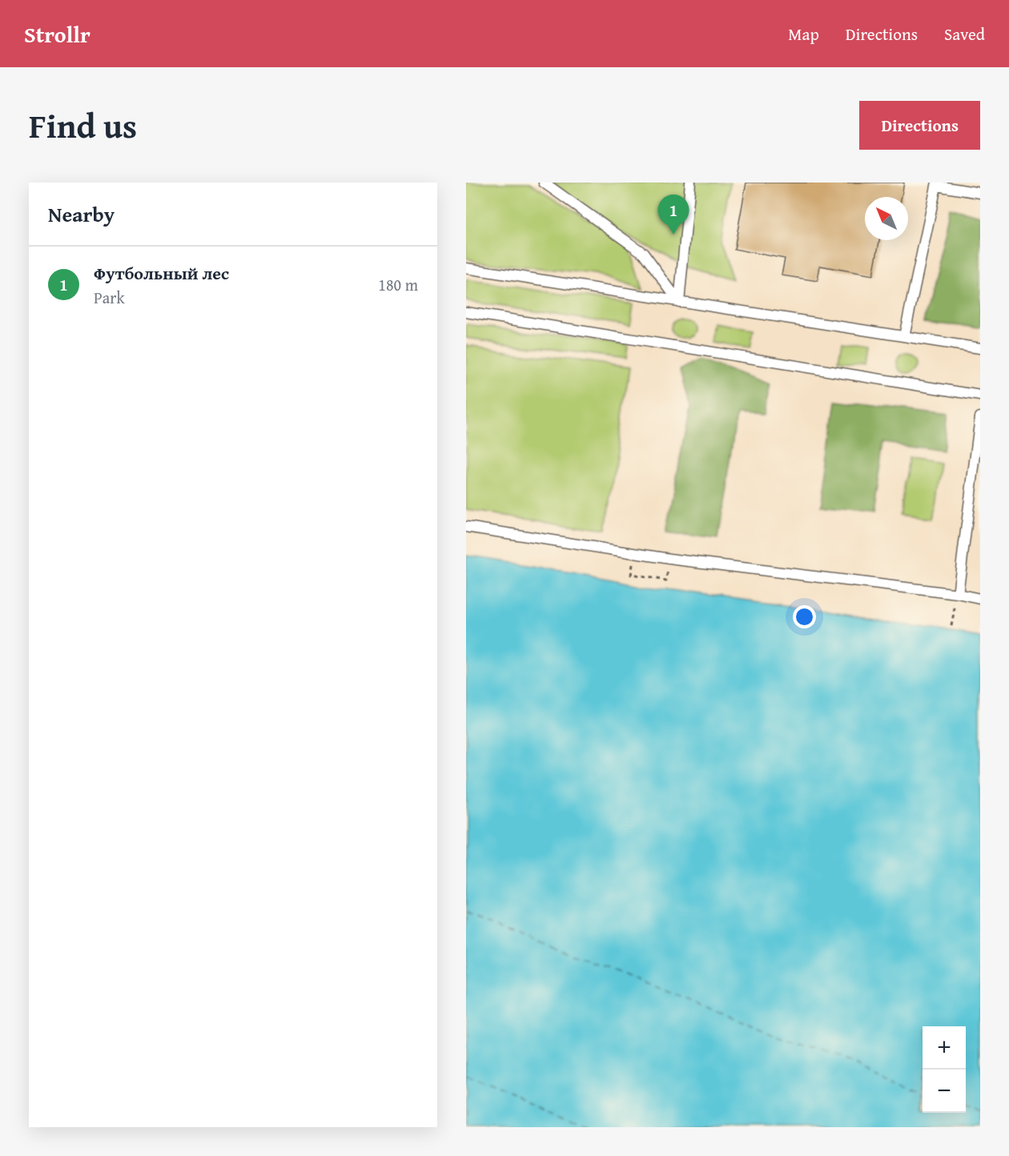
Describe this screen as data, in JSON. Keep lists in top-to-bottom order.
{
  "north": "top left",
  "page": {
    "header": "Strollr",
    "nav": ["Map", "Directions", "Saved"],
    "title": "Find us",
    "buttons": "Directions",
    "heading": "Nearby",
    "pins": "1",
    "list": [
      {
        "mark": "1",
        "name": "Футбольный лес",
        "note": "Park",
        "value": "180 m"
      }
    ],
    "map_buttons": ["+", "−"]
  }
}
